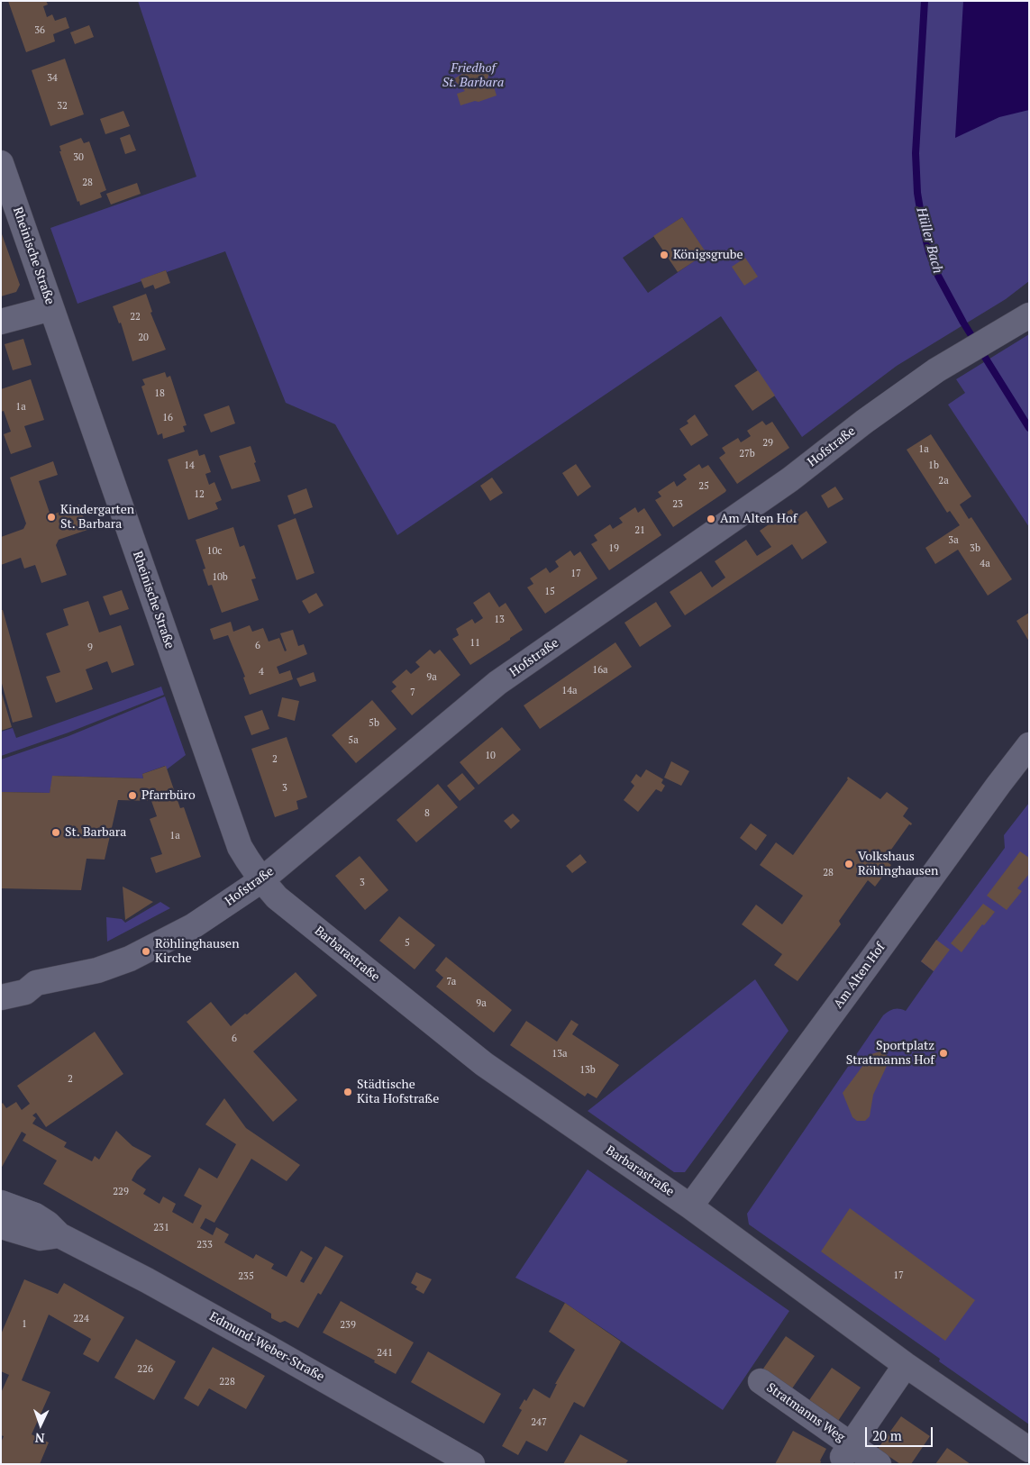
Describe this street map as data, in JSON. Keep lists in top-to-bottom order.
{
  "streets": {
    "street": [
      "Rheinische Straße",
      "Hofstraße",
      "Barbarastraße",
      "Am Alten Hof",
      "Edmund-Weber-Straße",
      "Stratmanns Weg"
    ]
  },
  "crossings": [
    ["Rheinische Straße", "Hofstraße"],
    ["Rheinische Straße", "Barbarastraße"],
    ["Hofstraße", "Barbarastraße"],
    ["Barbarastraße", "Am Alten Hof"],
    ["Barbarastraße", "Stratmanns Weg"]
  ],
  "water": ["Hüller Bach"],
  "parks": ["Friedhof St. Barbara"],
  "places": [
    "Königsgrube",
    "Kindergarten St. Barbara",
    "Am Alten Hof",
    "Pfarrbüro",
    "St. Barbara",
    "Volkshaus Röhlnghausen",
    "Röhlinghausen Kirche",
    "Sportplatz Stratmanns Hof",
    "Städtische Kita Hofstraße"
  ],
  "house_numbers": [
    "36",
    "34",
    "32",
    "30",
    "28",
    "22",
    "20",
    "18",
    "1a",
    "16",
    "29",
    "1a",
    "27b",
    "14",
    "1b",
    "2a",
    "25",
    "12",
    "23",
    "21",
    "3a",
    "19",
    "3b",
    "10c",
    "4a",
    "17",
    "10b",
    "15",
    "13",
    "11",
    "6",
    "9",
    "16a",
    "4",
    "9a",
    "14a",
    "7",
    "5b",
    "5a",
    "10",
    "2",
    "3",
    "8",
    "1a",
    "28",
    "3",
    "5",
    "7a",
    "9a",
    "6",
    "13a",
    "13b",
    "2",
    "229",
    "231",
    "233",
    "17",
    "235",
    "224",
    "1",
    "239",
    "241",
    "226",
    "228",
    "247"
  ],
  "scale_bar": "20 m",
  "north": "bottom"
}
